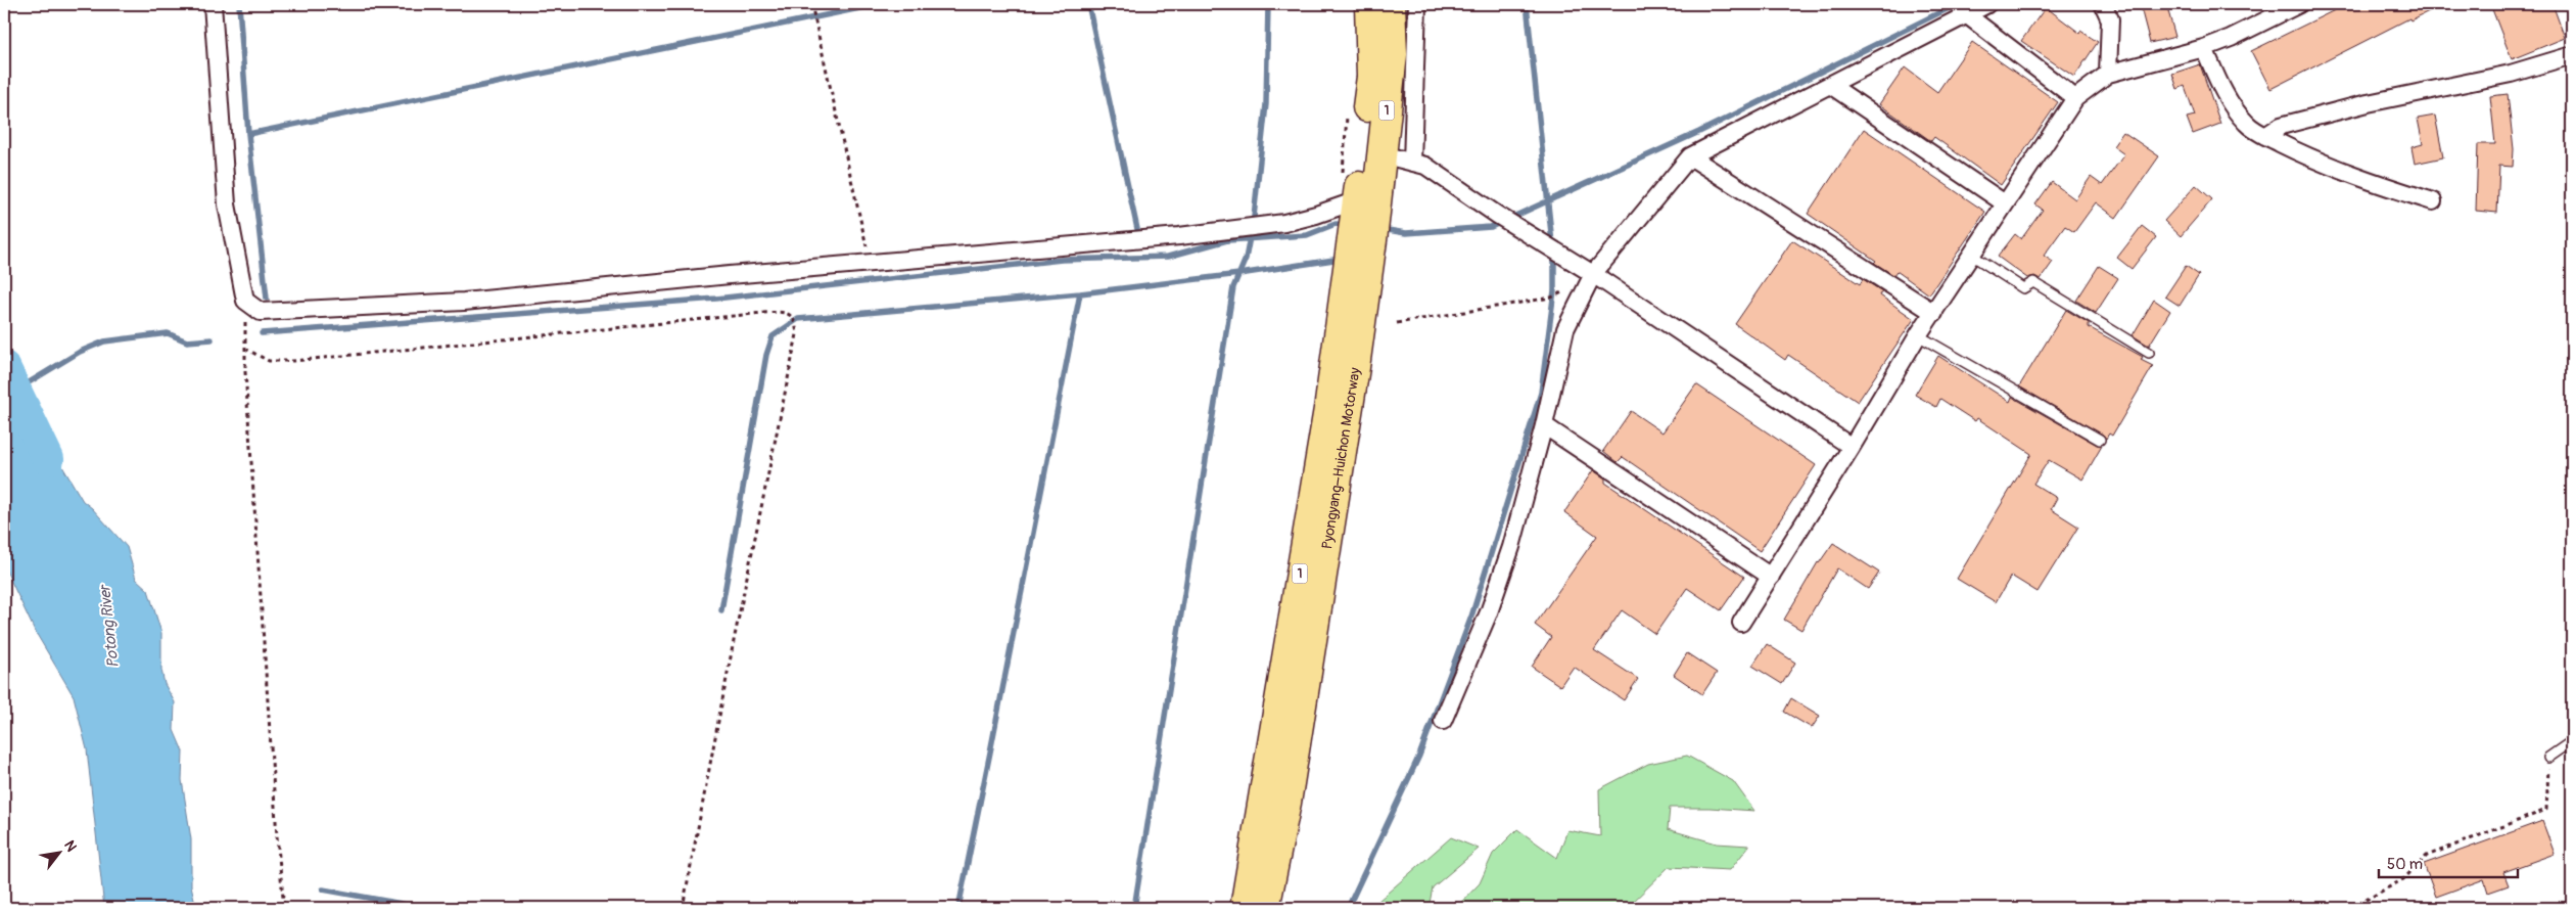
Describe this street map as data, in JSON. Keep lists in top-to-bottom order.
{
  "streets": {
    "highway": ["1", "Pyongyang–Huichon Motorway"]
  },
  "water": ["Potong River"],
  "scale_bar": "50 m",
  "north": "top right"
}
